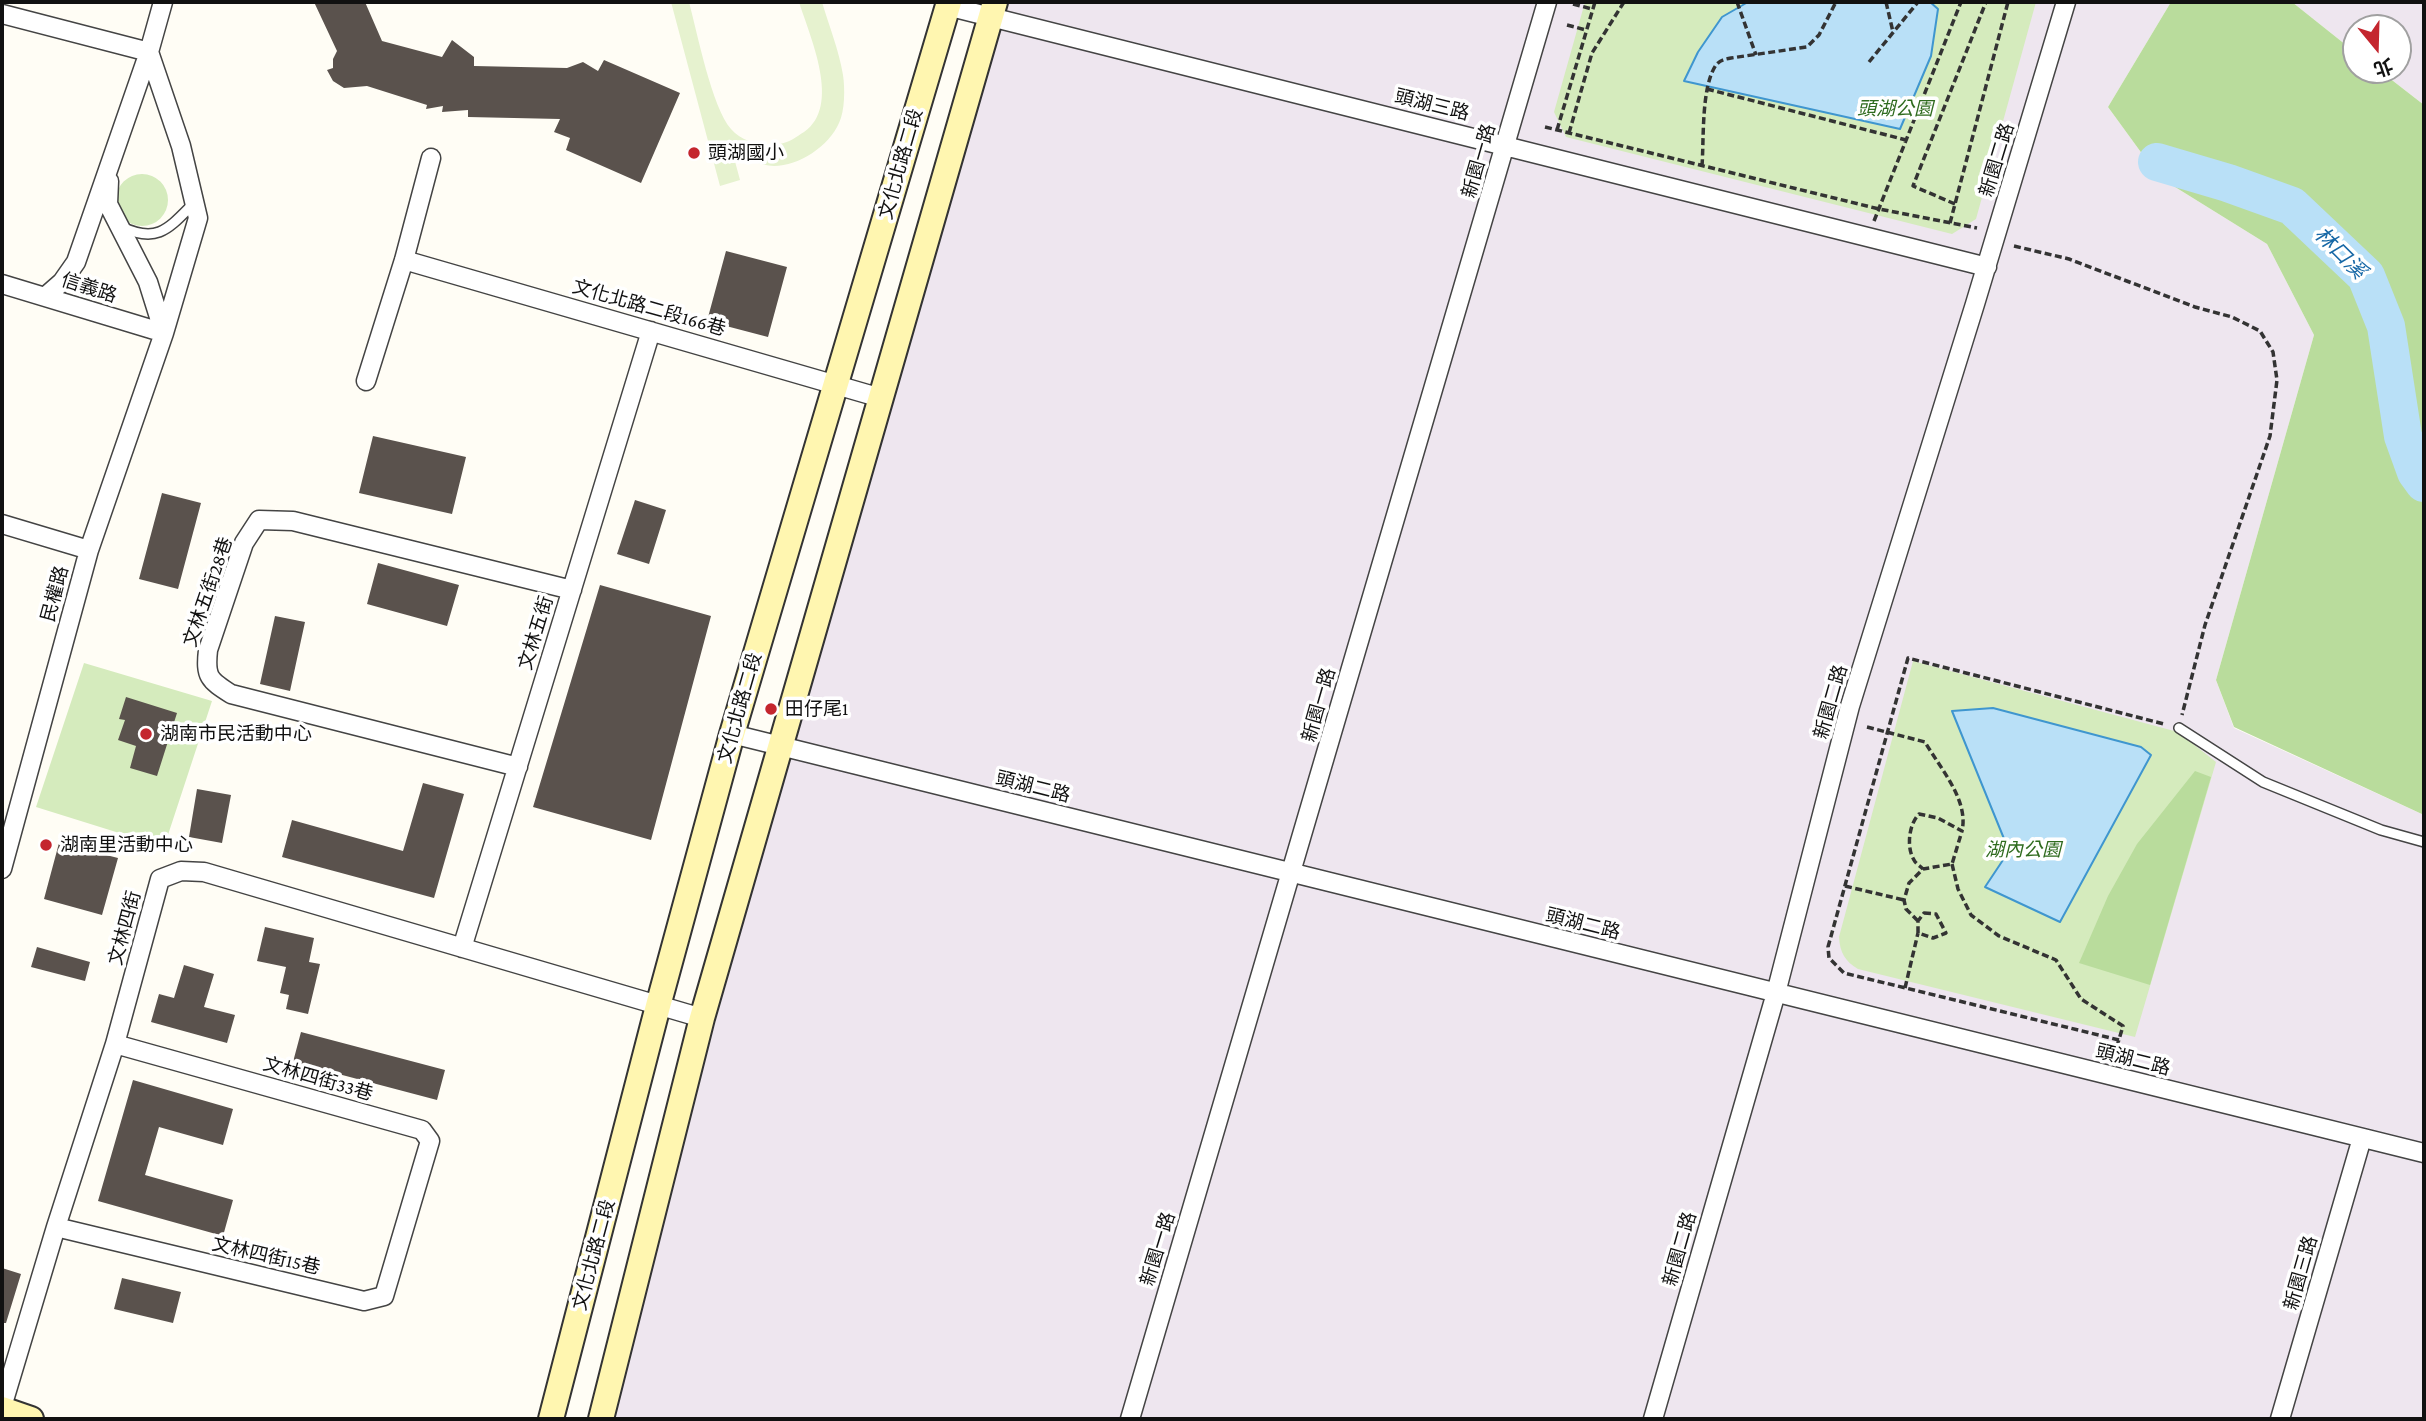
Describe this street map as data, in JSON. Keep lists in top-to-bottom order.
{
  "streets": {
    "street": [
      "頭湖三路",
      "新園二路",
      "新園一路",
      "文化北路二段",
      "信義路",
      "文化北路二段166巷",
      "文林五街28巷",
      "民權路",
      "文林五街",
      "頭湖二路",
      "文林四街",
      "文林四街33巷",
      "文林四街15巷",
      "新園三路"
    ]
  },
  "crossings": [
    ["頭湖三路", "新園二路"],
    ["頭湖三路", "新園一路"],
    ["頭湖三路", "文化北路二段"],
    ["新園二路", "頭湖二路"],
    ["新園一路", "頭湖二路"],
    ["文化北路二段", "文化北路二段166巷"],
    ["文化北路二段", "頭湖二路"],
    ["文化北路二段", "文林四街"],
    ["信義路", "民權路"],
    ["文化北路二段166巷", "文林五街"],
    ["文林五街28巷", "文林五街"],
    ["文林五街", "文林四街"],
    ["頭湖二路", "新園三路"],
    ["文林四街", "文林四街33巷"],
    ["文林四街", "文林四街15巷"],
    ["文林四街33巷", "文林四街15巷"]
  ],
  "water": ["林口溪"],
  "parks": ["頭湖公園", "湖內公園"],
  "places": [
    "頭湖國小",
    "田仔尾1",
    "湖南市民活動中心",
    "湖南里活動中心"
  ],
  "north": "bottom"
}
